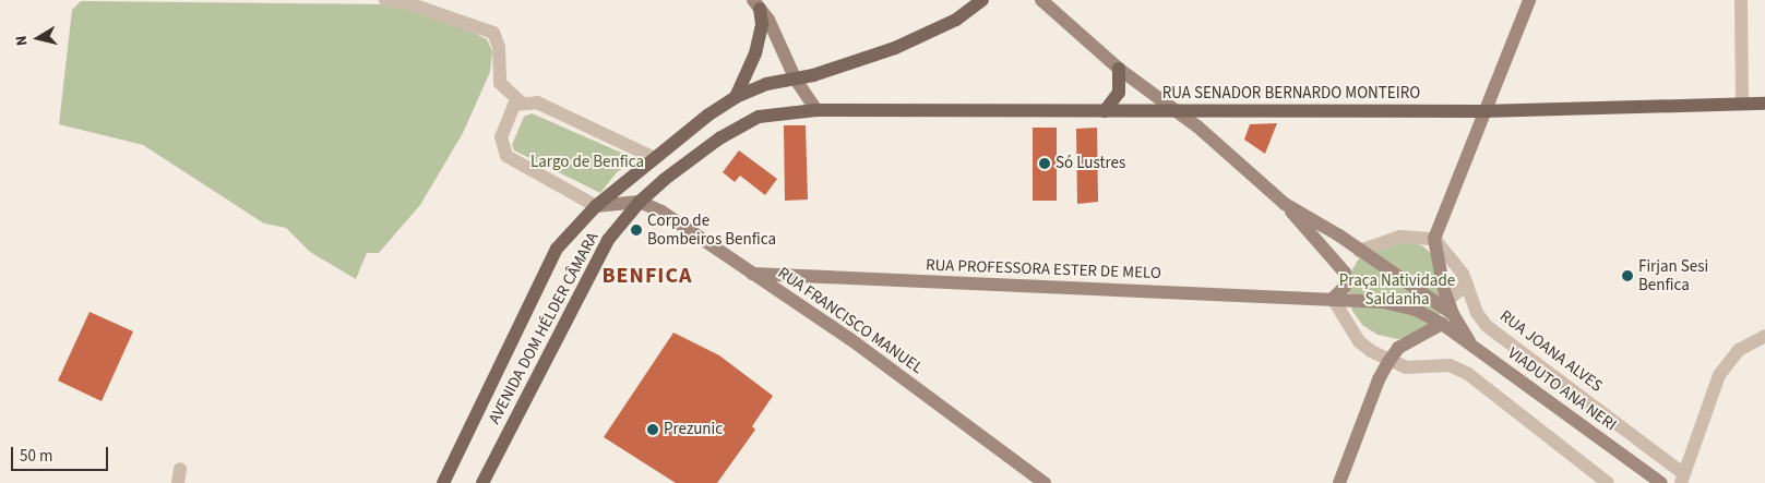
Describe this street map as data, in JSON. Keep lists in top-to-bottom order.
{
  "streets": {
    "main road": ["RUA SENADOR BERNARDO MONTEIRO", "AVENIDA DOM HÉLDER CÂMARA"],
    "street": [
      "RUA PROFESSORA ESTER DE MELO",
      "RUA FRANCISCO MANUEL",
      "RUA JOANA ALVES",
      "VIADUTO ANA NERI"
    ]
  },
  "crossings": [
    ["RUA SENADOR BERNARDO MONTEIRO", "AVENIDA DOM HÉLDER CÂMARA"],
    ["RUA PROFESSORA ESTER DE MELO", "RUA FRANCISCO MANUEL"],
    ["RUA FRANCISCO MANUEL", "AVENIDA DOM HÉLDER CÂMARA"]
  ],
  "districts": ["BENFICA"],
  "parks": ["Largo de Benfica", "Praça Natividade Saldanha"],
  "places": [
    "Só Lustres",
    "Corpo de Bombeiros Benfica",
    "Firjan Sesi Benfica",
    "Prezunic"
  ],
  "scale_bar": "50 m",
  "north": "left"
}
